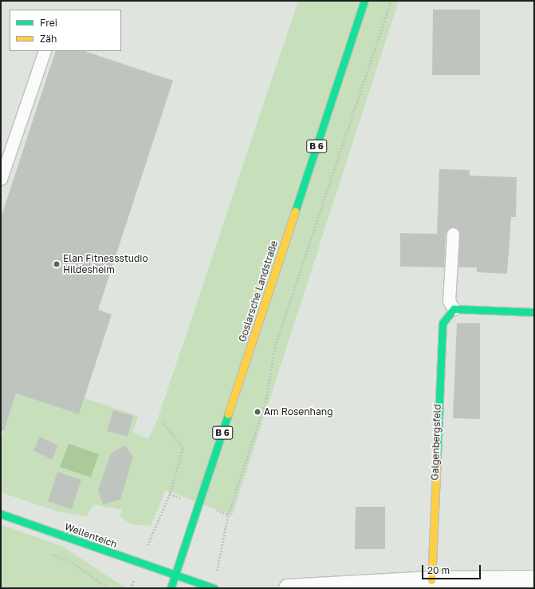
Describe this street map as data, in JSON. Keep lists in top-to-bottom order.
{
  "streets": {
    "main road": [
      "B 6",
      "Goslarsche Landstraße",
      "Galgenbergsfeld",
      "Wellenteich"
    ]
  },
  "crossings": [
    ["Goslarsche Landstraße", "Wellenteich"]
  ],
  "places": ["Elan Fitnessstudio Hildesheim", "Am Rosenhang"],
  "legend": ["Frei", "Zäh"],
  "scale_bar": "20 m"
}
